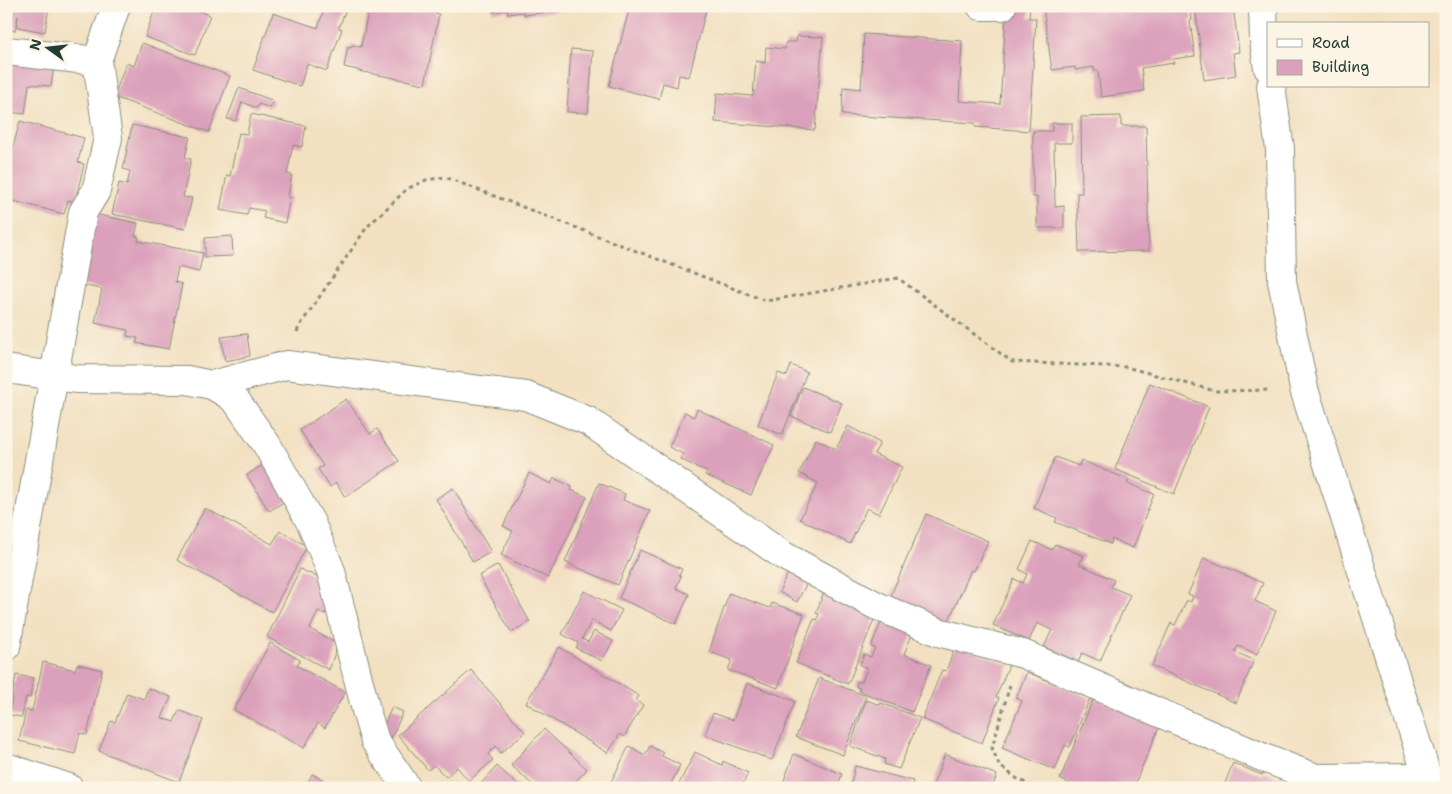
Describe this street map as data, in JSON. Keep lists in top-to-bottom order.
{
  "legend": ["Road", "Building"],
  "north": "left"
}
